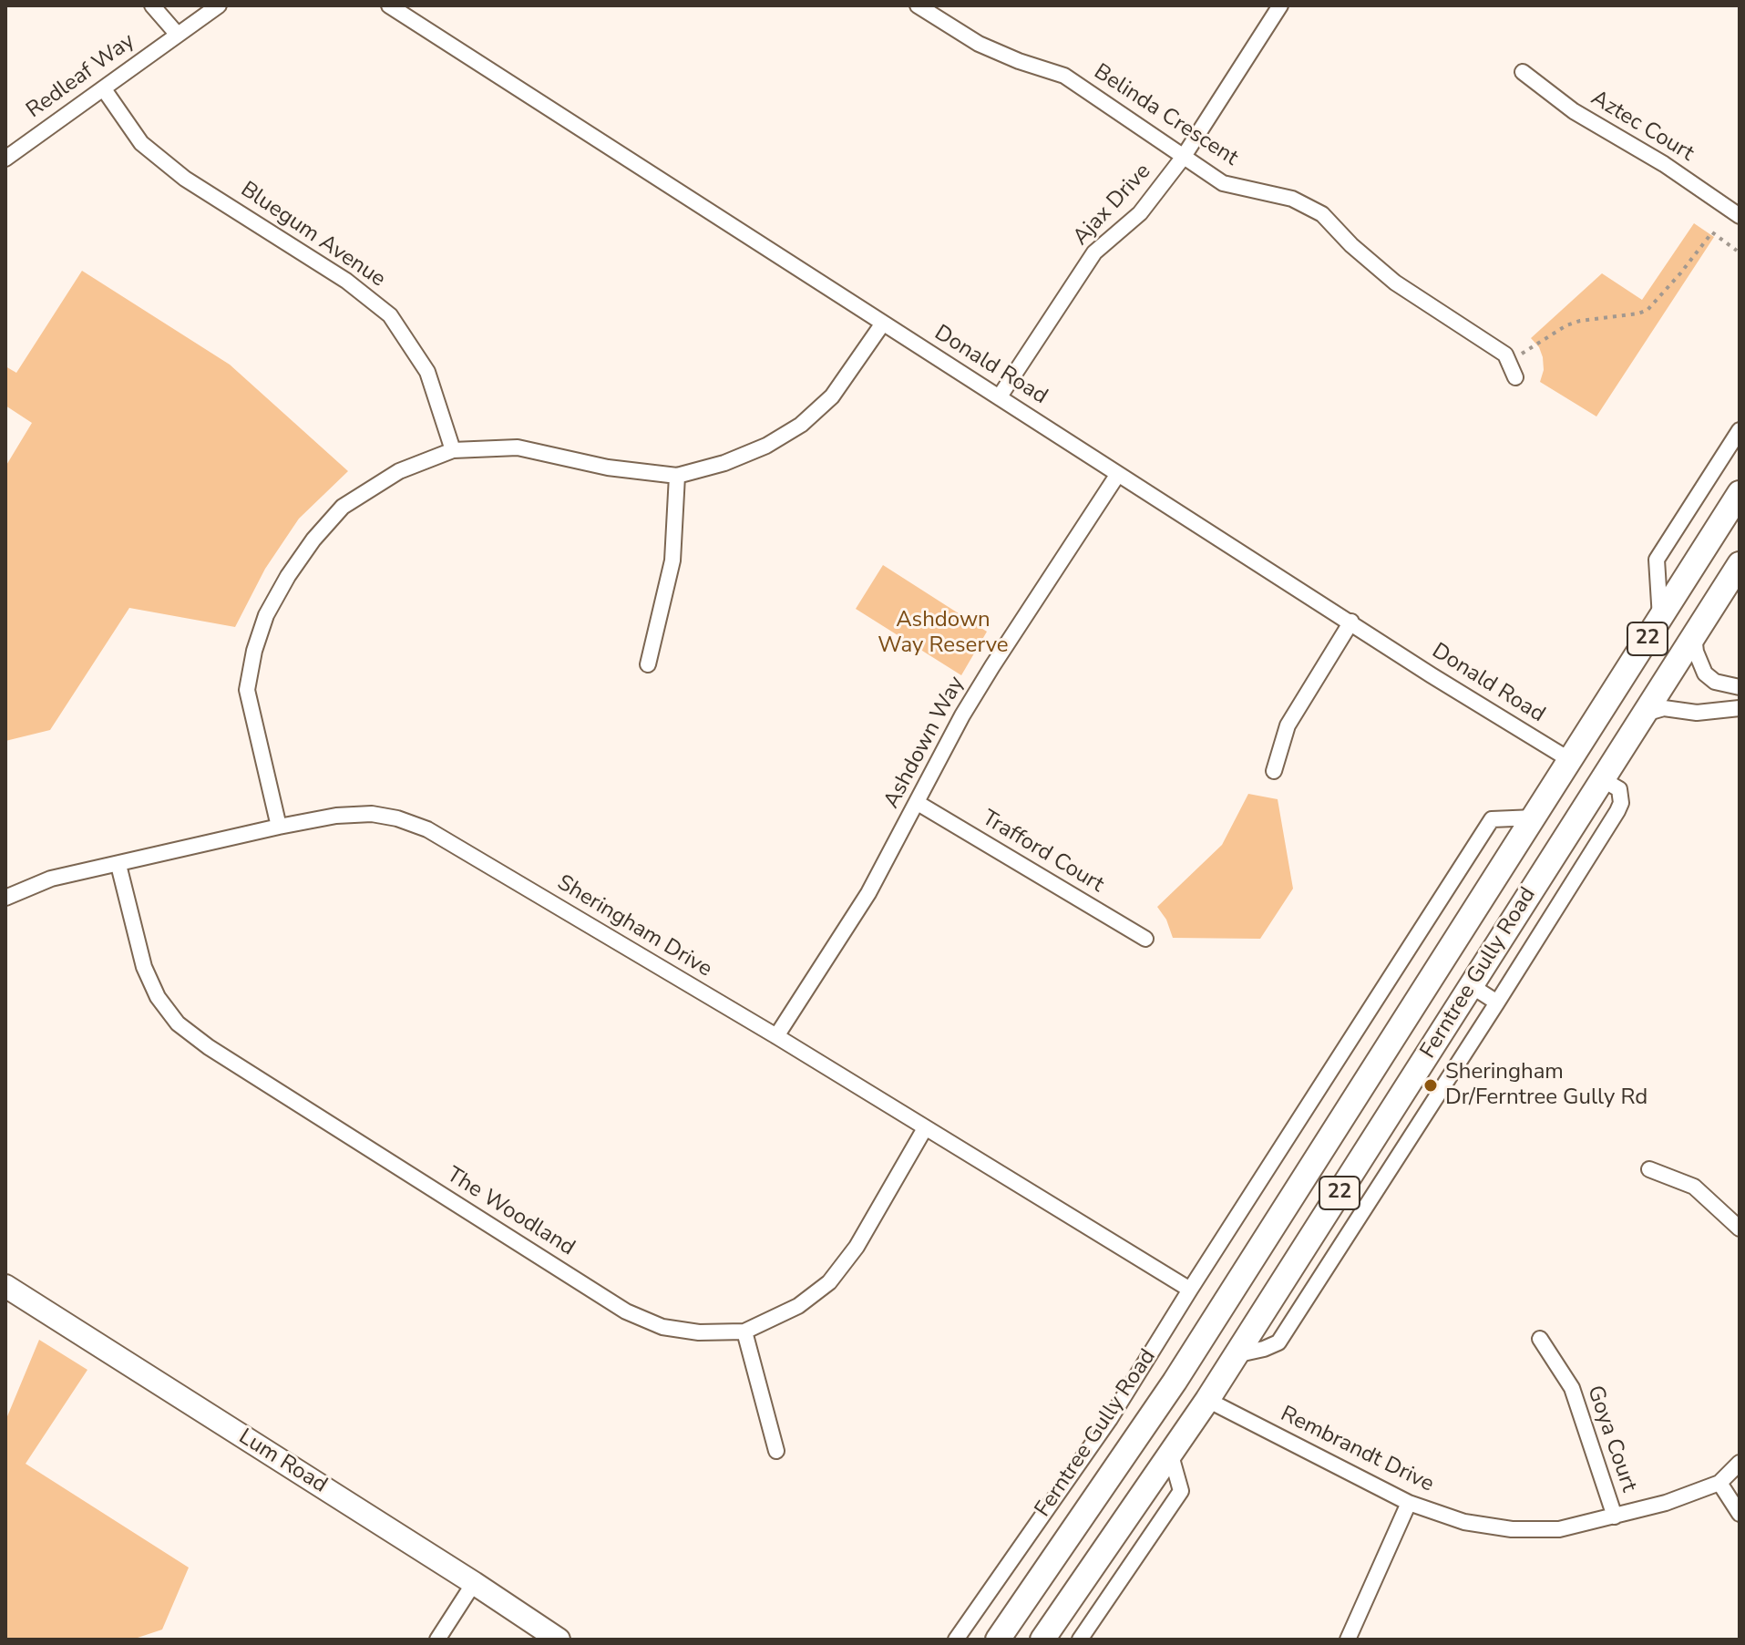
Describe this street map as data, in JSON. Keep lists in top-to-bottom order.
{
  "streets": {
    "main road": ["22", "Ferntree Gully Road"],
    "street": [
      "Redleaf Way",
      "Belinda Crescent",
      "Aztec Court",
      "Ajax Drive",
      "Bluegum Avenue",
      "Donald Road",
      "Ashdown Way",
      "Trafford Court",
      "Sheringham Drive",
      "The Woodland",
      "Goya Court",
      "Rembrandt Drive",
      "Lum Road"
    ]
  },
  "crossings": [
    ["Redleaf Way", "Bluegum Avenue"],
    ["Belinda Crescent", "Ajax Drive"],
    ["Ajax Drive", "Donald Road"],
    ["Donald Road", "Ashdown Way"],
    ["Donald Road", "Ferntree Gully Road"],
    ["Ashdown Way", "Trafford Court"],
    ["Ashdown Way", "Sheringham Drive"],
    ["Sheringham Drive", "Ferntree Gully Road"],
    ["Sheringham Drive", "The Woodland"],
    ["Ferntree Gully Road", "Rembrandt Drive"],
    ["Goya Court", "Rembrandt Drive"]
  ],
  "parks": ["Ashdown Way Reserve"],
  "places": ["Sheringham Dr/Ferntree Gully Rd"]
}
